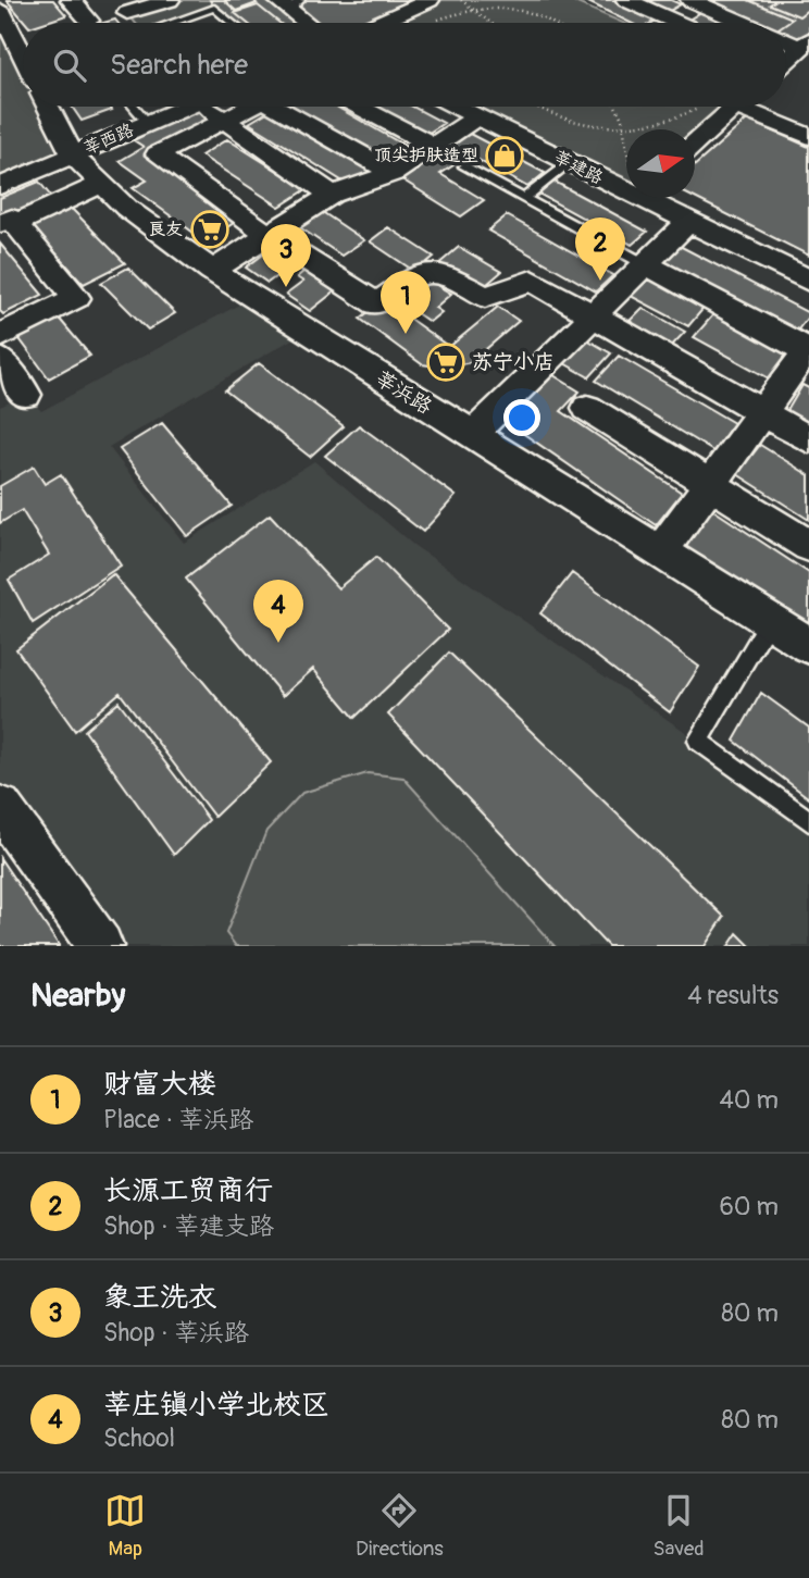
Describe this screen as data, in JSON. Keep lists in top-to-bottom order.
{
  "streets": {
    "street": ["莘西路", "莘建路", "莘浜路"]
  },
  "crossings": [
    ["莘西路", "莘浜路"]
  ],
  "places": {
    "shop": ["顶尖护肤造型"],
    "supermarket": ["良友", "苏宁小店"]
  },
  "north": "right",
  "page": {
    "search": "Search here",
    "pins": [
      "2",
      "3",
      "1",
      "4"
    ],
    "heading": ["Nearby", "4 results"],
    "list": [
      {
        "mark": "1",
        "name": "财富大楼",
        "note": "Place · 莘浜路",
        "value": "40 m"
      },
      {
        "mark": "2",
        "name": "长源工贸商行",
        "note": "Shop · 莘建支路",
        "value": "60 m"
      },
      {
        "mark": "3",
        "name": "象王洗衣",
        "note": "Shop · 莘浜路",
        "value": "80 m"
      },
      {
        "mark": "4",
        "name": "莘庄镇小学北校区",
        "note": "School",
        "value": "80 m"
      }
    ],
    "nav": ["Map", "Directions", "Saved"]
  }
}
